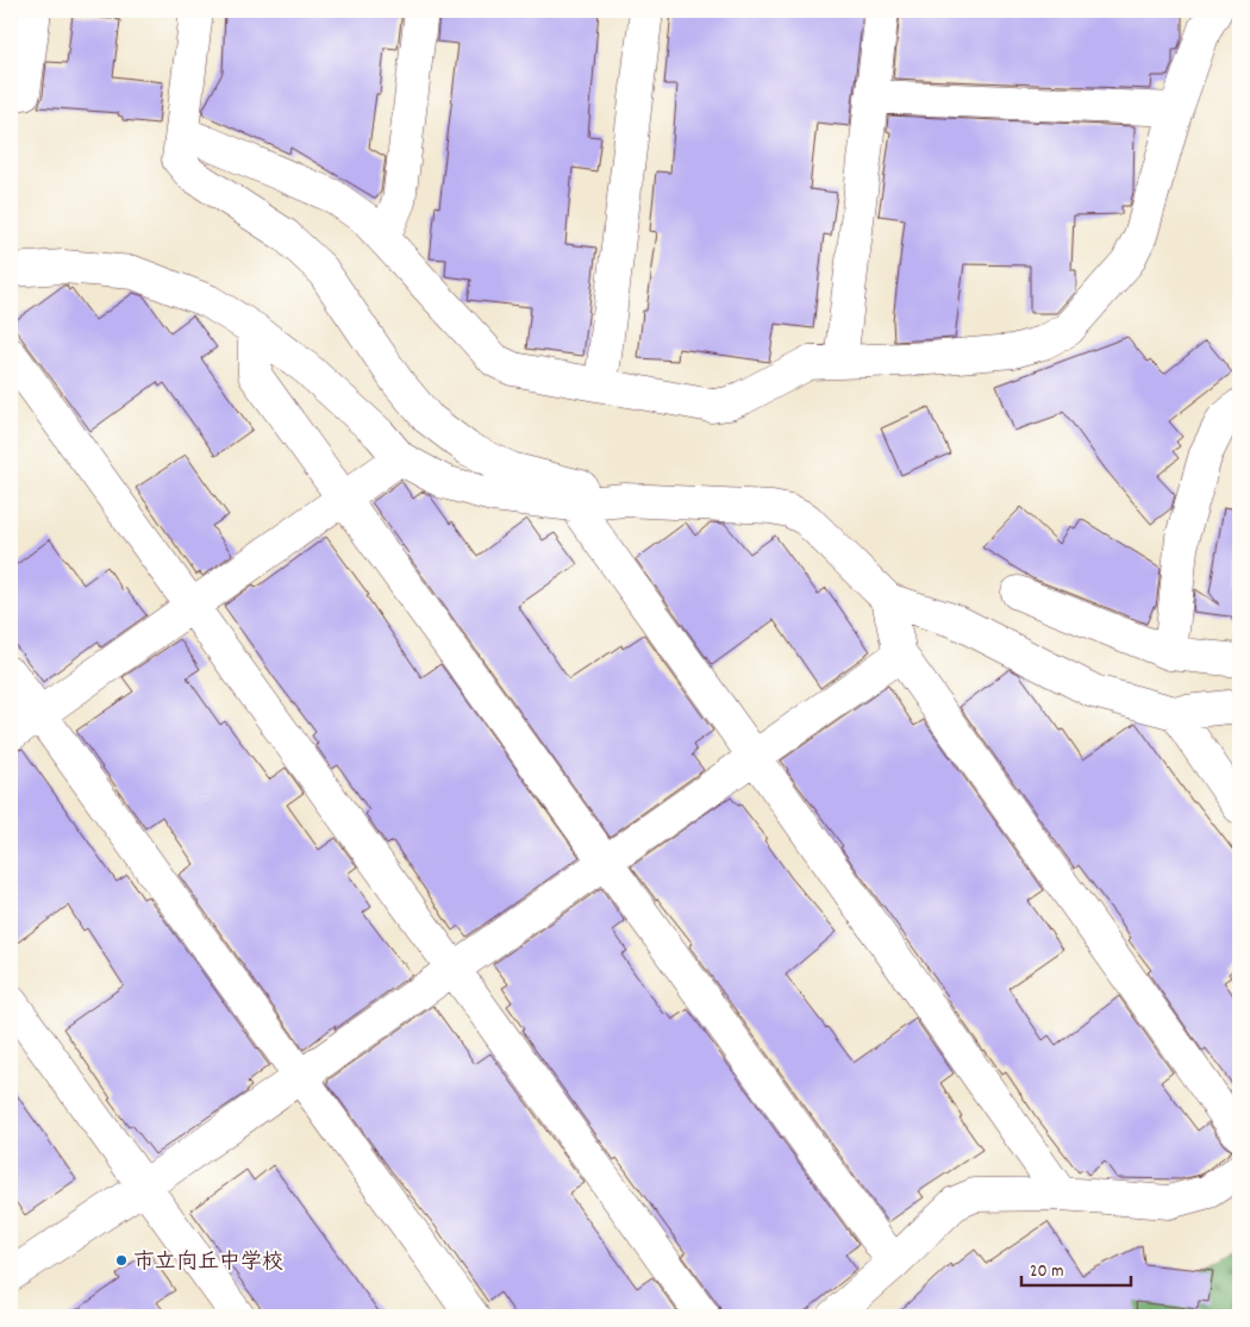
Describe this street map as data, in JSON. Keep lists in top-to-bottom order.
{
  "places": ["市立向丘中学校"],
  "scale_bar": "20 m"
}
